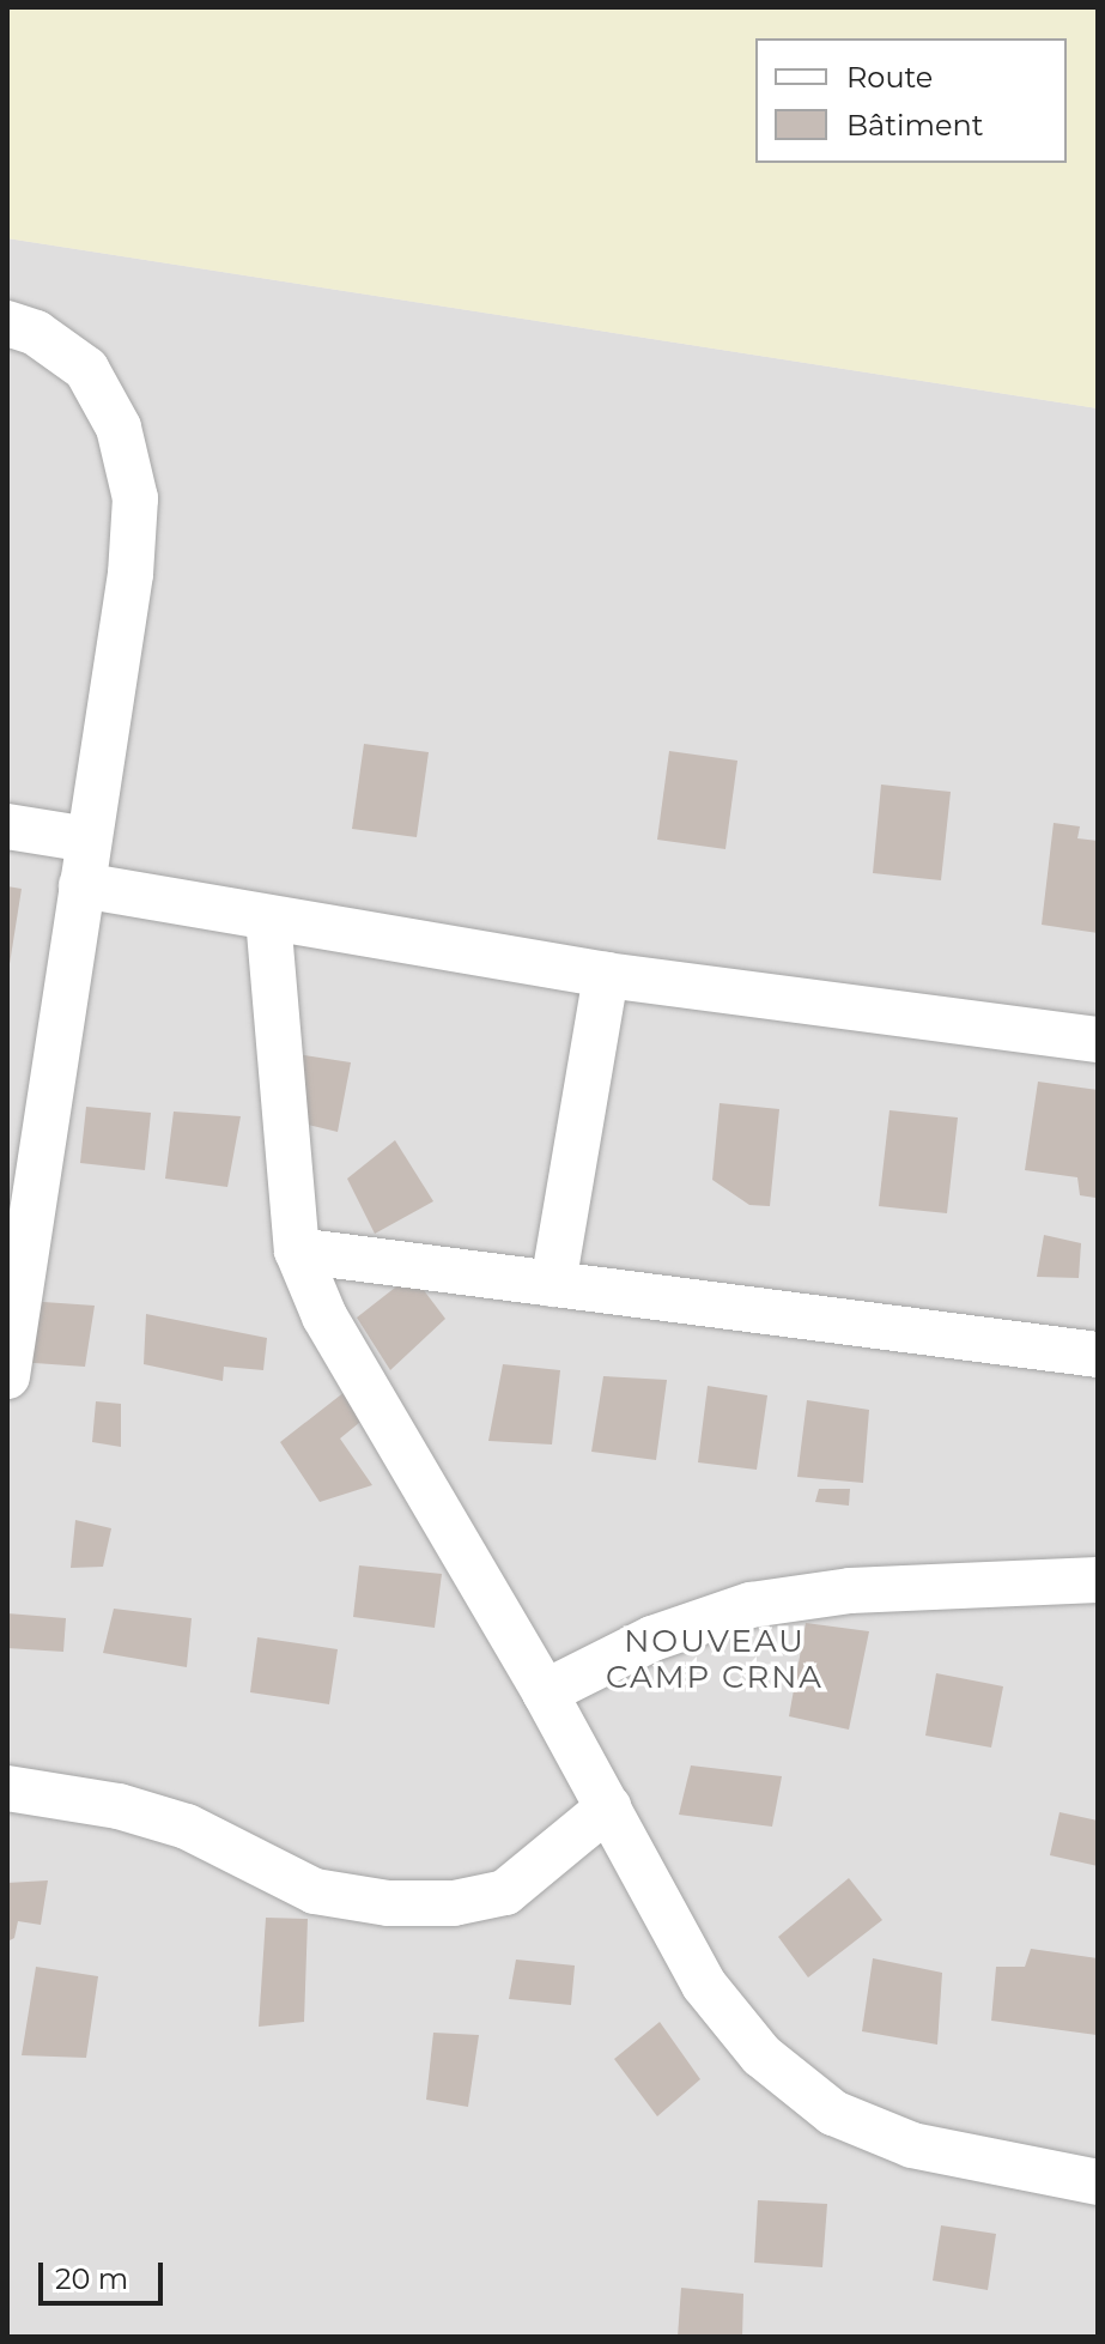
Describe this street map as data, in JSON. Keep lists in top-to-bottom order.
{
  "districts": ["NOUVEAU CAMP CRNA"],
  "legend": ["Route", "Bâtiment"],
  "scale_bar": "20 m"
}
